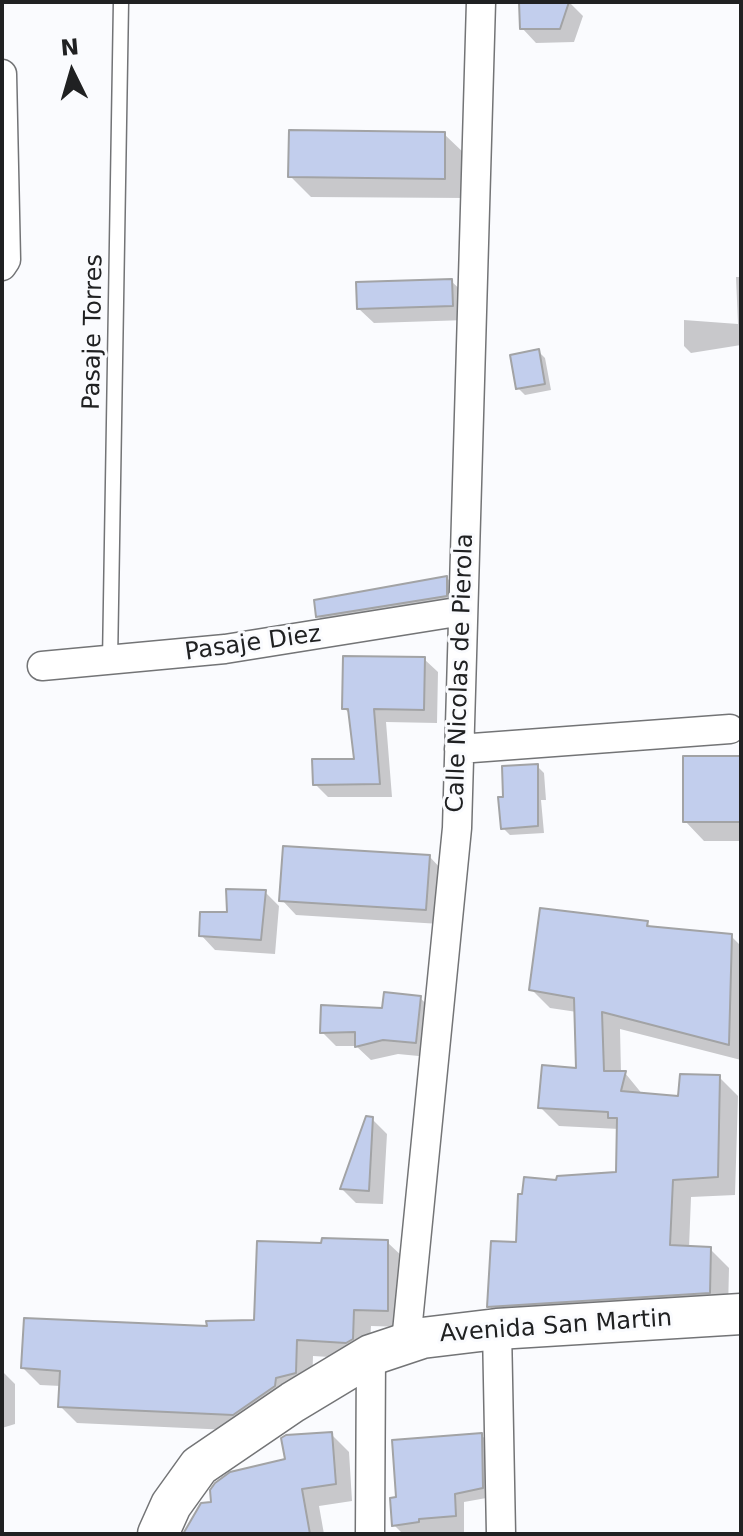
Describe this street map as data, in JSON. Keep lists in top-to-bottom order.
{
  "streets": {
    "street": ["Pasaje Diez", "Calle Nicolas de Pierola", "Avenida San Martin"],
    "lane": ["Pasaje Torres"]
  },
  "crossings": [
    ["Pasaje Torres", "Pasaje Diez"],
    ["Pasaje Diez", "Calle Nicolas de Pierola"],
    ["Calle Nicolas de Pierola", "Avenida San Martin"]
  ],
  "north": "top"
}
